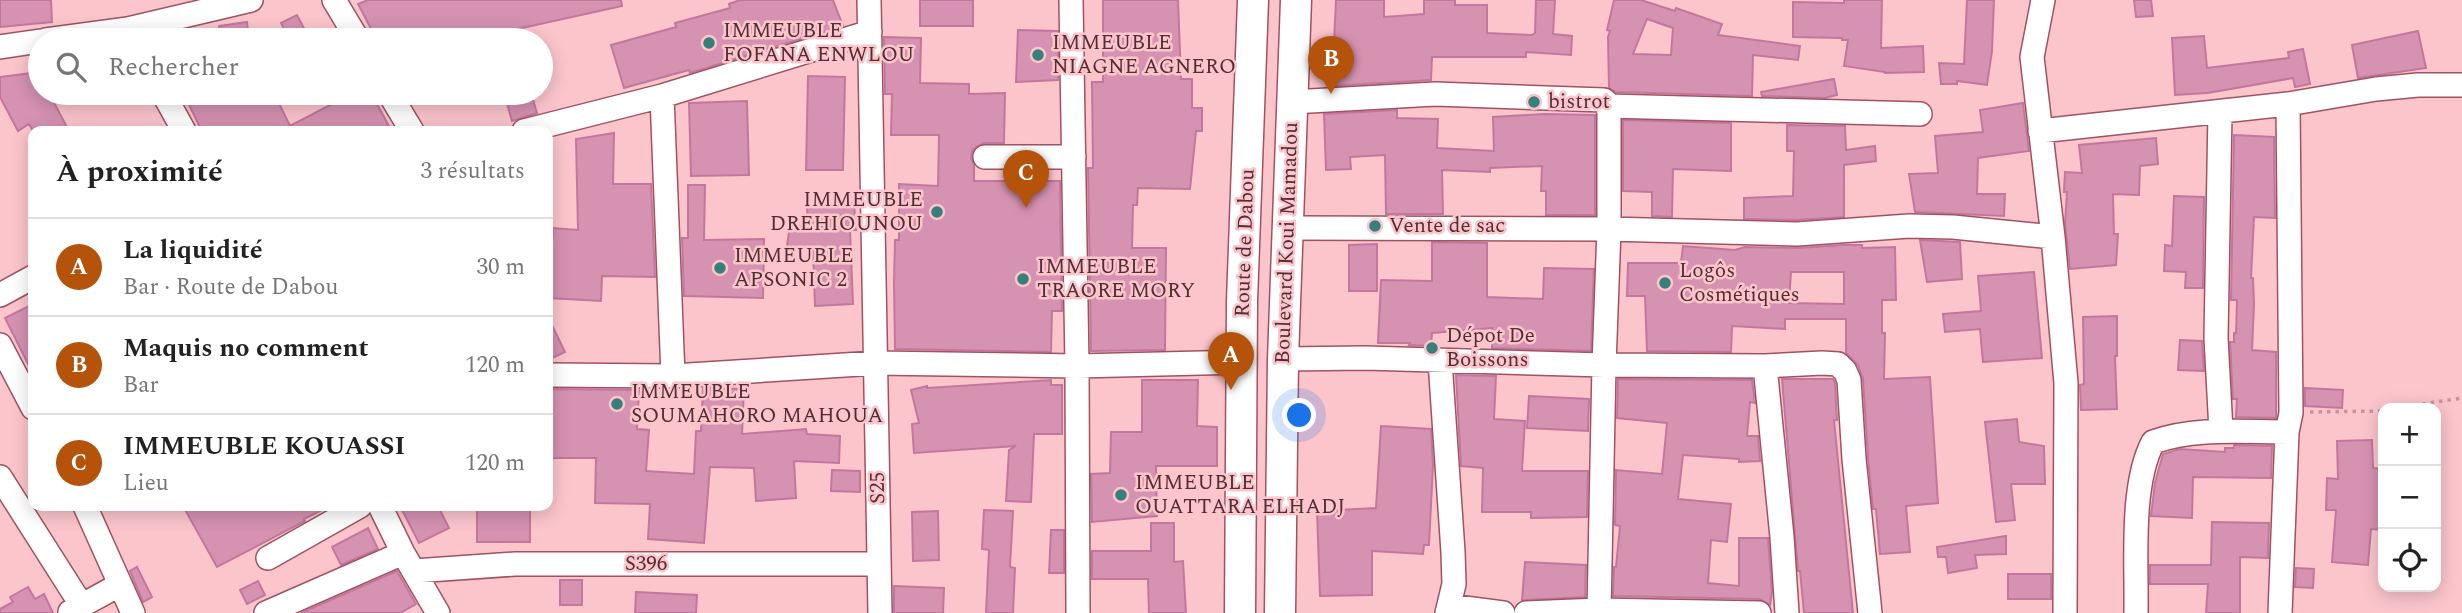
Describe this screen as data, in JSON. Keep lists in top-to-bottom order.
{
  "streets": {
    "main road": ["Route de Dabou", "Boulevard Koui Mamadou"],
    "street": ["S25", "S396"]
  },
  "crossings": [
    ["S25", "S396"]
  ],
  "places": [
    "IMMEUBLE FOFANA ENWLOU",
    "IMMEUBLE NIAGNE AGNERO",
    "bistrot",
    "IMMEUBLE DREHIOUNOU",
    "Vente de sac",
    "IMMEUBLE APSONIC 2",
    "IMMEUBLE TRAORE MORY",
    "Logôs Cosmétiques",
    "Dépot De Boissons",
    "IMMEUBLE SOUMAHORO MAHOUA",
    "IMMEUBLE OUATTARA ELHADJ"
  ],
  "page": {
    "search": "Rechercher",
    "pins": ["B", "C", "A"],
    "heading": ["À proximité", "3 résultats"],
    "list": [
      {
        "mark": "A",
        "name": "La liquidité",
        "note": "Bar · Route de Dabou",
        "value": "30 m"
      },
      {
        "mark": "B",
        "name": "Maquis no comment",
        "note": "Bar",
        "value": "120 m"
      },
      {
        "mark": "C",
        "name": "IMMEUBLE KOUASSI",
        "note": "Lieu",
        "value": "120 m"
      }
    ],
    "map_buttons": ["+", "−"]
  }
}
